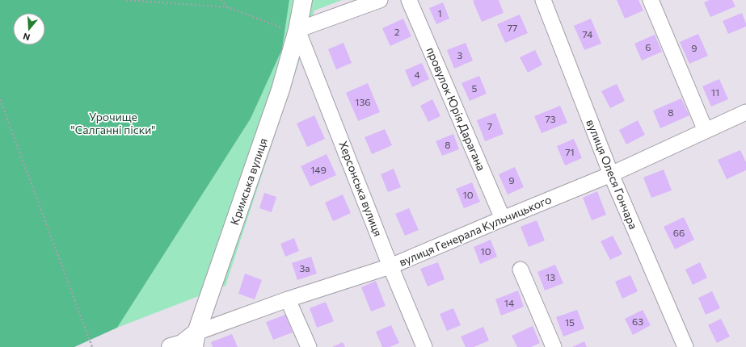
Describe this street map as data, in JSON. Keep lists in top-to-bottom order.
{
  "streets": {
    "street": [
      "провулок Юрія Дарагана",
      "вулиця Олеся Гончара",
      "Кримська вулиця",
      "Херсонська вулиця",
      "вулиця Генерала Кульчицького"
    ]
  },
  "crossings": [
    ["провулок Юрія Дарагана", "вулиця Генерала Кульчицького"],
    ["вулиця Олеся Гончара", "вулиця Генерала Кульчицького"],
    ["Кримська вулиця", "Херсонська вулиця"],
    ["Кримська вулиця", "вулиця Генерала Кульчицького"],
    ["Херсонська вулиця", "вулиця Генерала Кульчицького"]
  ],
  "parks": ["Урочище \"Салганні піски\""],
  "house_numbers": [
    "1",
    "77",
    "2",
    "74",
    "6",
    "9",
    "3",
    "4",
    "5",
    "11",
    "136",
    "8",
    "73",
    "7",
    "8",
    "71",
    "149",
    "9",
    "10",
    "66",
    "10",
    "3а",
    "13",
    "14",
    "63",
    "15"
  ],
  "north": "bottom"
}
